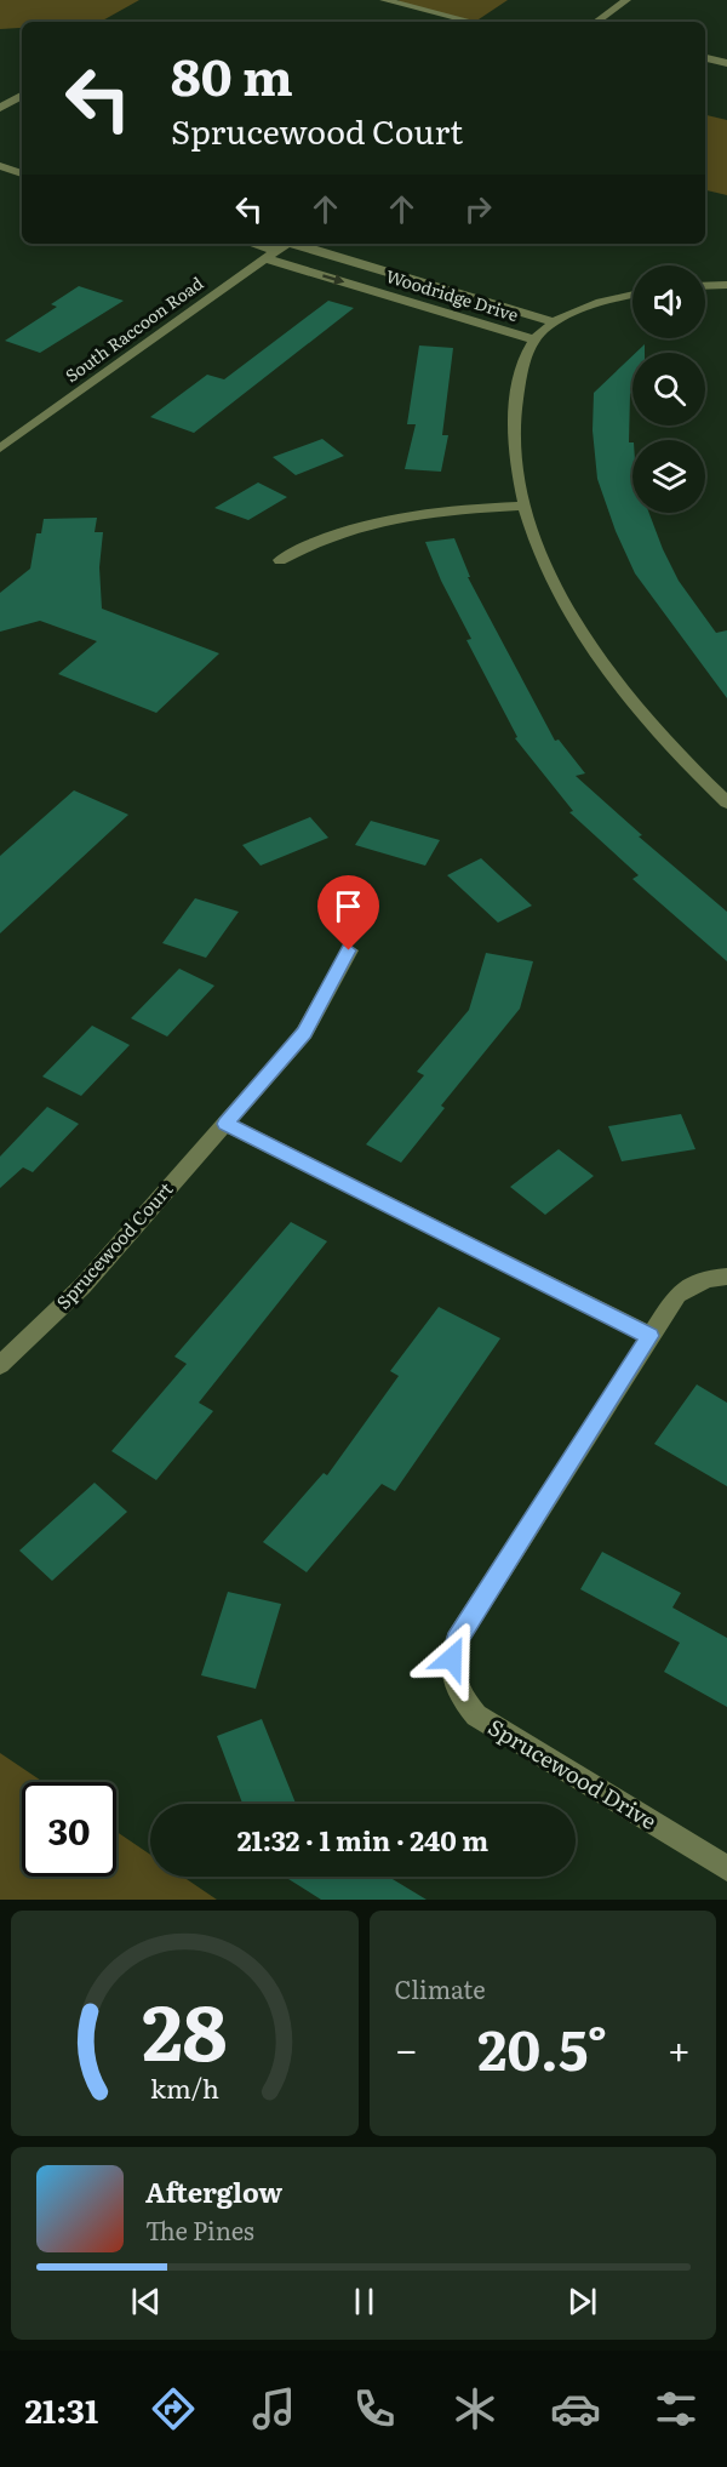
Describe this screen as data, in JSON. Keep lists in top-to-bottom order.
{
  "streets": {
    "street": [
      "Woodridge Drive",
      "South Raccoon Road",
      "Sprucewood Court",
      "Sprucewood Drive"
    ]
  },
  "crossings": [
    ["Woodridge Drive", "South Raccoon Road"]
  ],
  "page": {
    "turn": ["80 m", "Sprucewood Court"],
    "limit": "30",
    "trip": "21:32 · 1 min · 240 m",
    "tile": "Climate",
    "heat": ["−", "20.5°", "+"],
    "song": ["Afterglow", "The Pines"],
    "tabs": "21:31",
    "gauge": ["28", "km/h"]
  }
}
